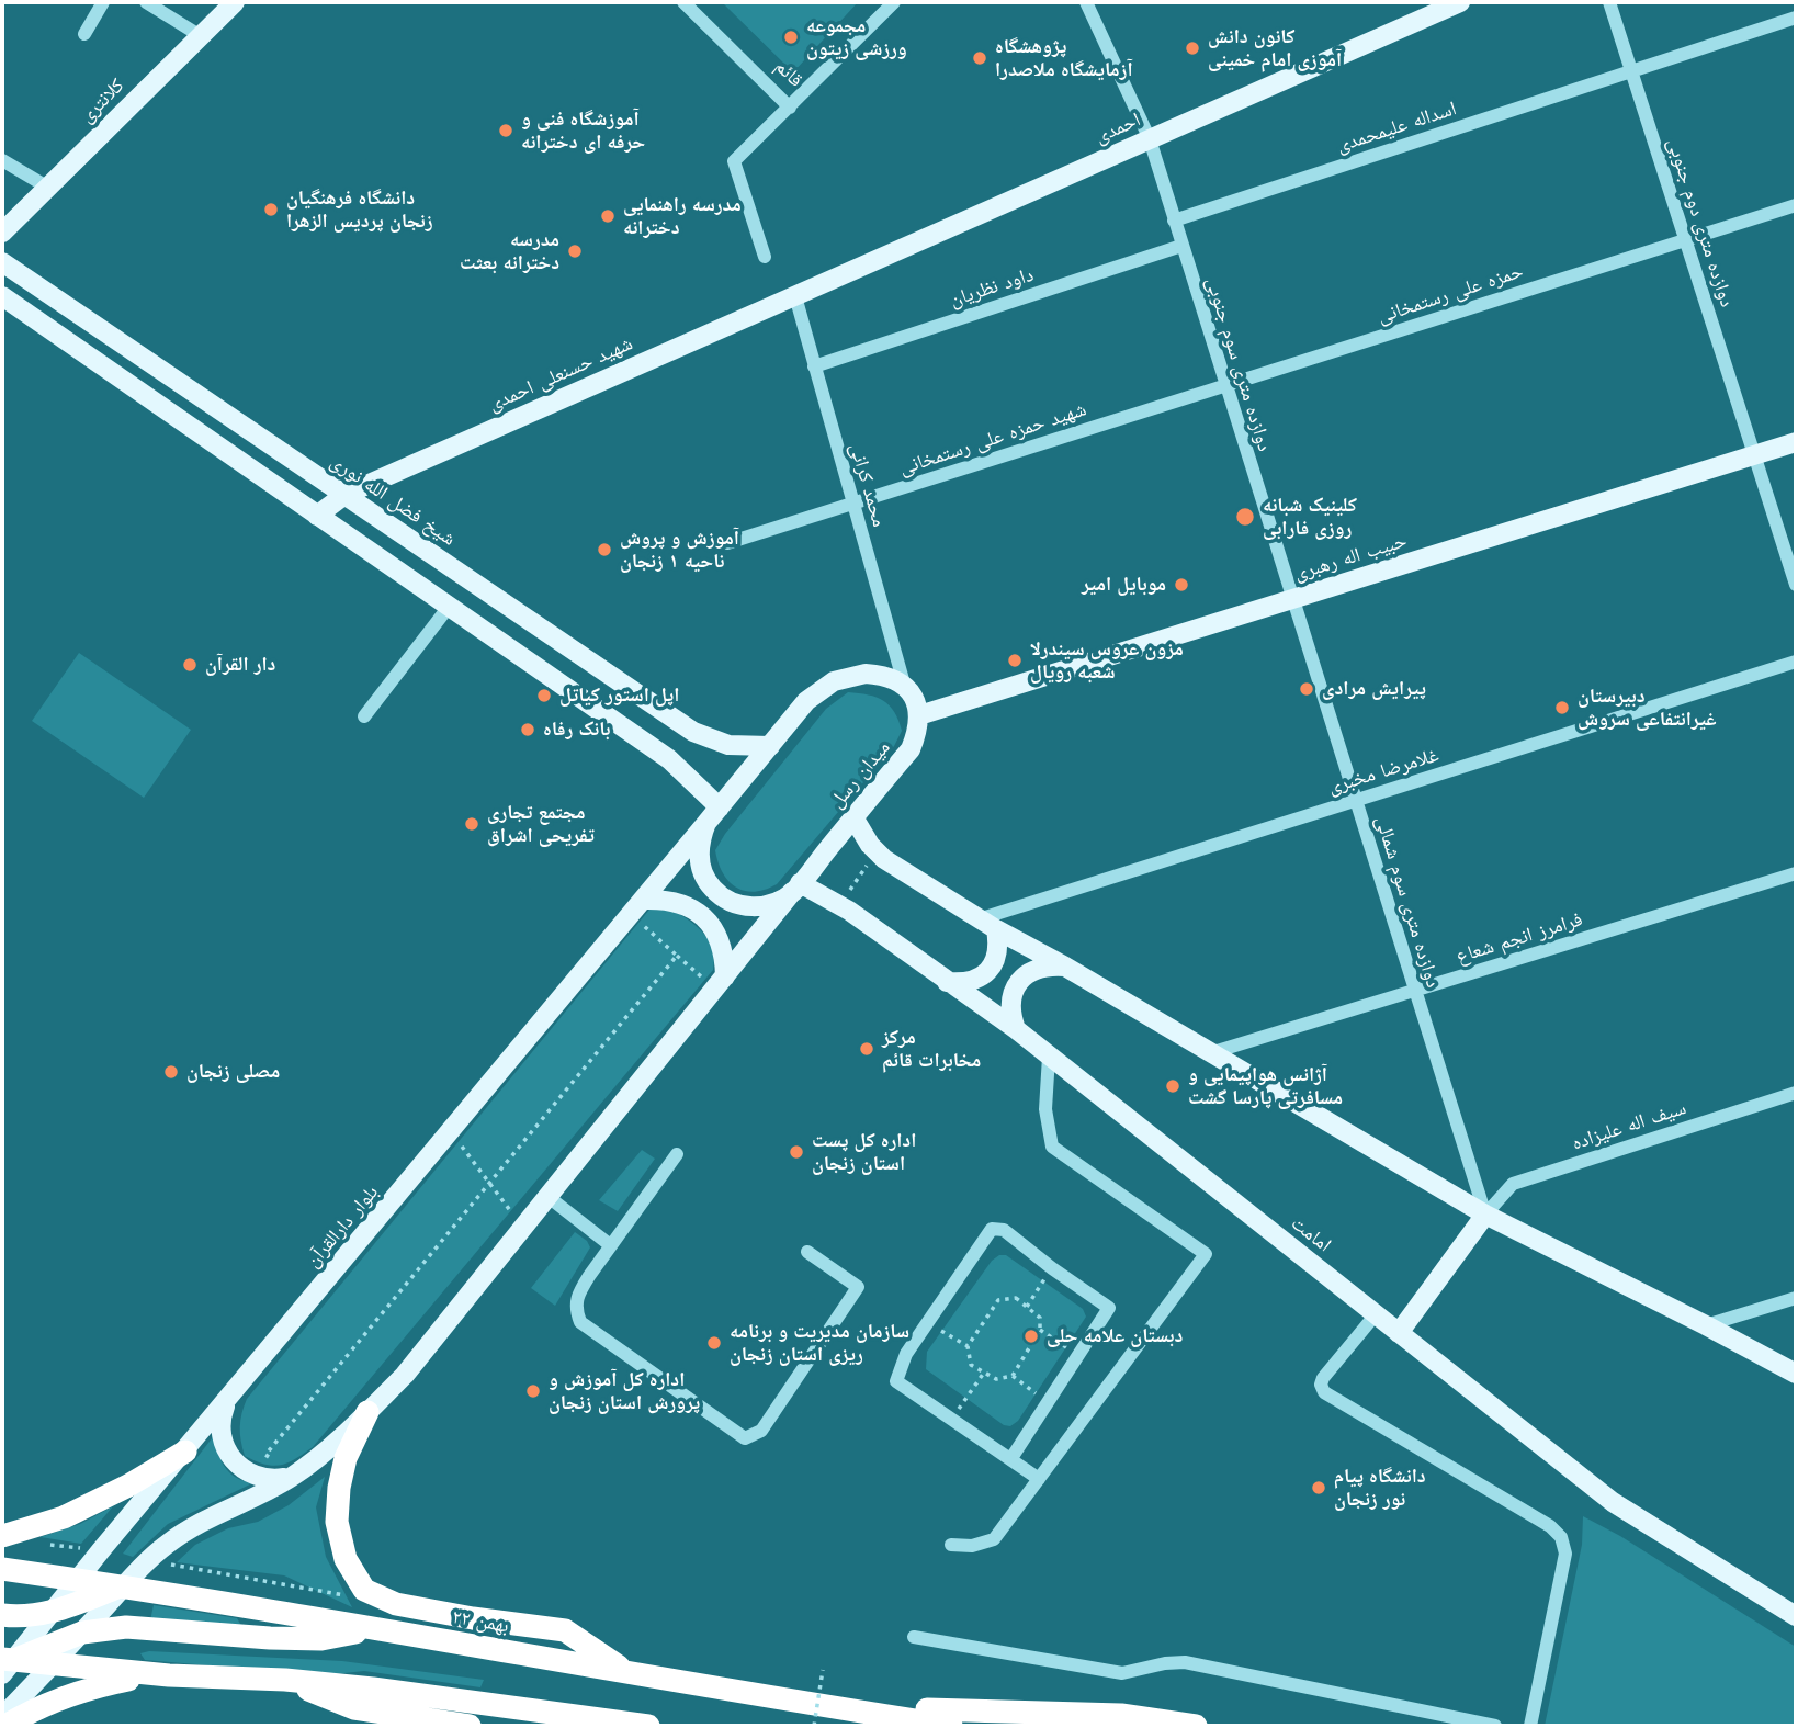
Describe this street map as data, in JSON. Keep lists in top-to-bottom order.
{
  "streets": {
    "highway": ["۲۲ بهمن"],
    "main road": [
      "کلانتری",
      "احمدی",
      "شهید حسنعلی احمدی",
      "شیخ فضل الله نوری",
      "حبیب اله رهبری",
      "میدان رسل",
      "بلوار دارالقرآن",
      "امامت"
    ],
    "street": [
      "قائم",
      "اسداله علیمحمدی",
      "دوازده متری دوم جنوبی",
      "داود نظریان",
      "حمزه علی رستمخانی",
      "دوازده متری سوم جنوبی",
      "شهید حمزه علی رستمخانی",
      "محمد کرانی",
      "غلامرضا مخبری",
      "دوازده متری سوم شمالی",
      "فرامرز انجم شعاع",
      "سیف اله علیزاده"
    ]
  },
  "crossings": [
    ["اسداله علیمحمدی", "دوازده متری دوم جنوبی"],
    ["اسداله علیمحمدی", "دوازده متری سوم جنوبی"],
    ["احمدی", "دوازده متری سوم جنوبی"],
    ["احمدی", "شهید حسنعلی احمدی"],
    ["احمدی", "محمد کرانی"],
    ["دوازده متری دوم جنوبی", "حمزه علی رستمخانی"],
    ["دوازده متری دوم جنوبی", "حبیب اله رهبری"],
    ["داود نظریان", "دوازده متری سوم جنوبی"],
    ["داود نظریان", "محمد کرانی"],
    ["حمزه علی رستمخانی", "دوازده متری سوم جنوبی"],
    ["حمزه علی رستمخانی", "شهید حمزه علی رستمخانی"],
    ["دوازده متری سوم جنوبی", "شهید حمزه علی رستمخانی"],
    ["دوازده متری سوم جنوبی", "حبیب اله رهبری"],
    ["دوازده متری سوم جنوبی", "دوازده متری سوم شمالی"],
    ["شهید حسنعلی احمدی", "محمد کرانی"],
    ["شهید حسنعلی احمدی", "شیخ فضل الله نوری"],
    ["شهید حمزه علی رستمخانی", "محمد کرانی"],
    ["محمد کرانی", "میدان رسل"],
    ["شیخ فضل الله نوری", "میدان رسل"],
    ["حبیب اله رهبری", "میدان رسل"],
    ["حبیب اله رهبری", "دوازده متری سوم شمالی"],
    ["غلامرضا مخبری", "دوازده متری سوم شمالی"],
    ["میدان رسل", "بلوار دارالقرآن"],
    ["میدان رسل", "امامت"],
    ["دوازده متری سوم شمالی", "فرامرز انجم شعاع"],
    ["دوازده متری سوم شمالی", "سیف اله علیزاده"],
    ["بلوار دارالقرآن", "۲۲ بهمن"]
  ],
  "places": [
    "مجموعه ورزشی زیتون",
    "کانون دانش آموزی امام خمینی",
    "پژوهشگاه آزمایشگاه ملاصدرا",
    "آموزشگاه فنی و حرفه ای دخترانه",
    "دانشگاه فرهنگیان زنجان پردیس الزهرا",
    "مدرسه راهنمایی دخترانه",
    "مدرسه دخترانه بعثت",
    "کلینیک شبانه روزی فارابی",
    "آموزش و پروش ناحیه ۱ زنجان",
    "موبایل امیر",
    "مزون عروس سیندرلا شعبه رویال",
    "دار القرآن",
    "پیرایش مرادی",
    "اپل استور کیاتل",
    "دبیرستان غیرانتفاعی سروش",
    "بانک رفاه",
    "مجتمع تجاری تفریحی اشراق",
    "مرکز مخابرات قائم",
    "مصلی زنجان",
    "آژانس هواپیمایی و مسافرتی پارسا گشت",
    "اداره کل پست استان زنجان",
    "دبستان علامه حلی",
    "سازمان مدیریت و برنامه ریزی استان زنجان",
    "اداره کل آموزش و پرورش استان زنجان",
    "دانشگاه پیام نور زنجان"
  ]
}
